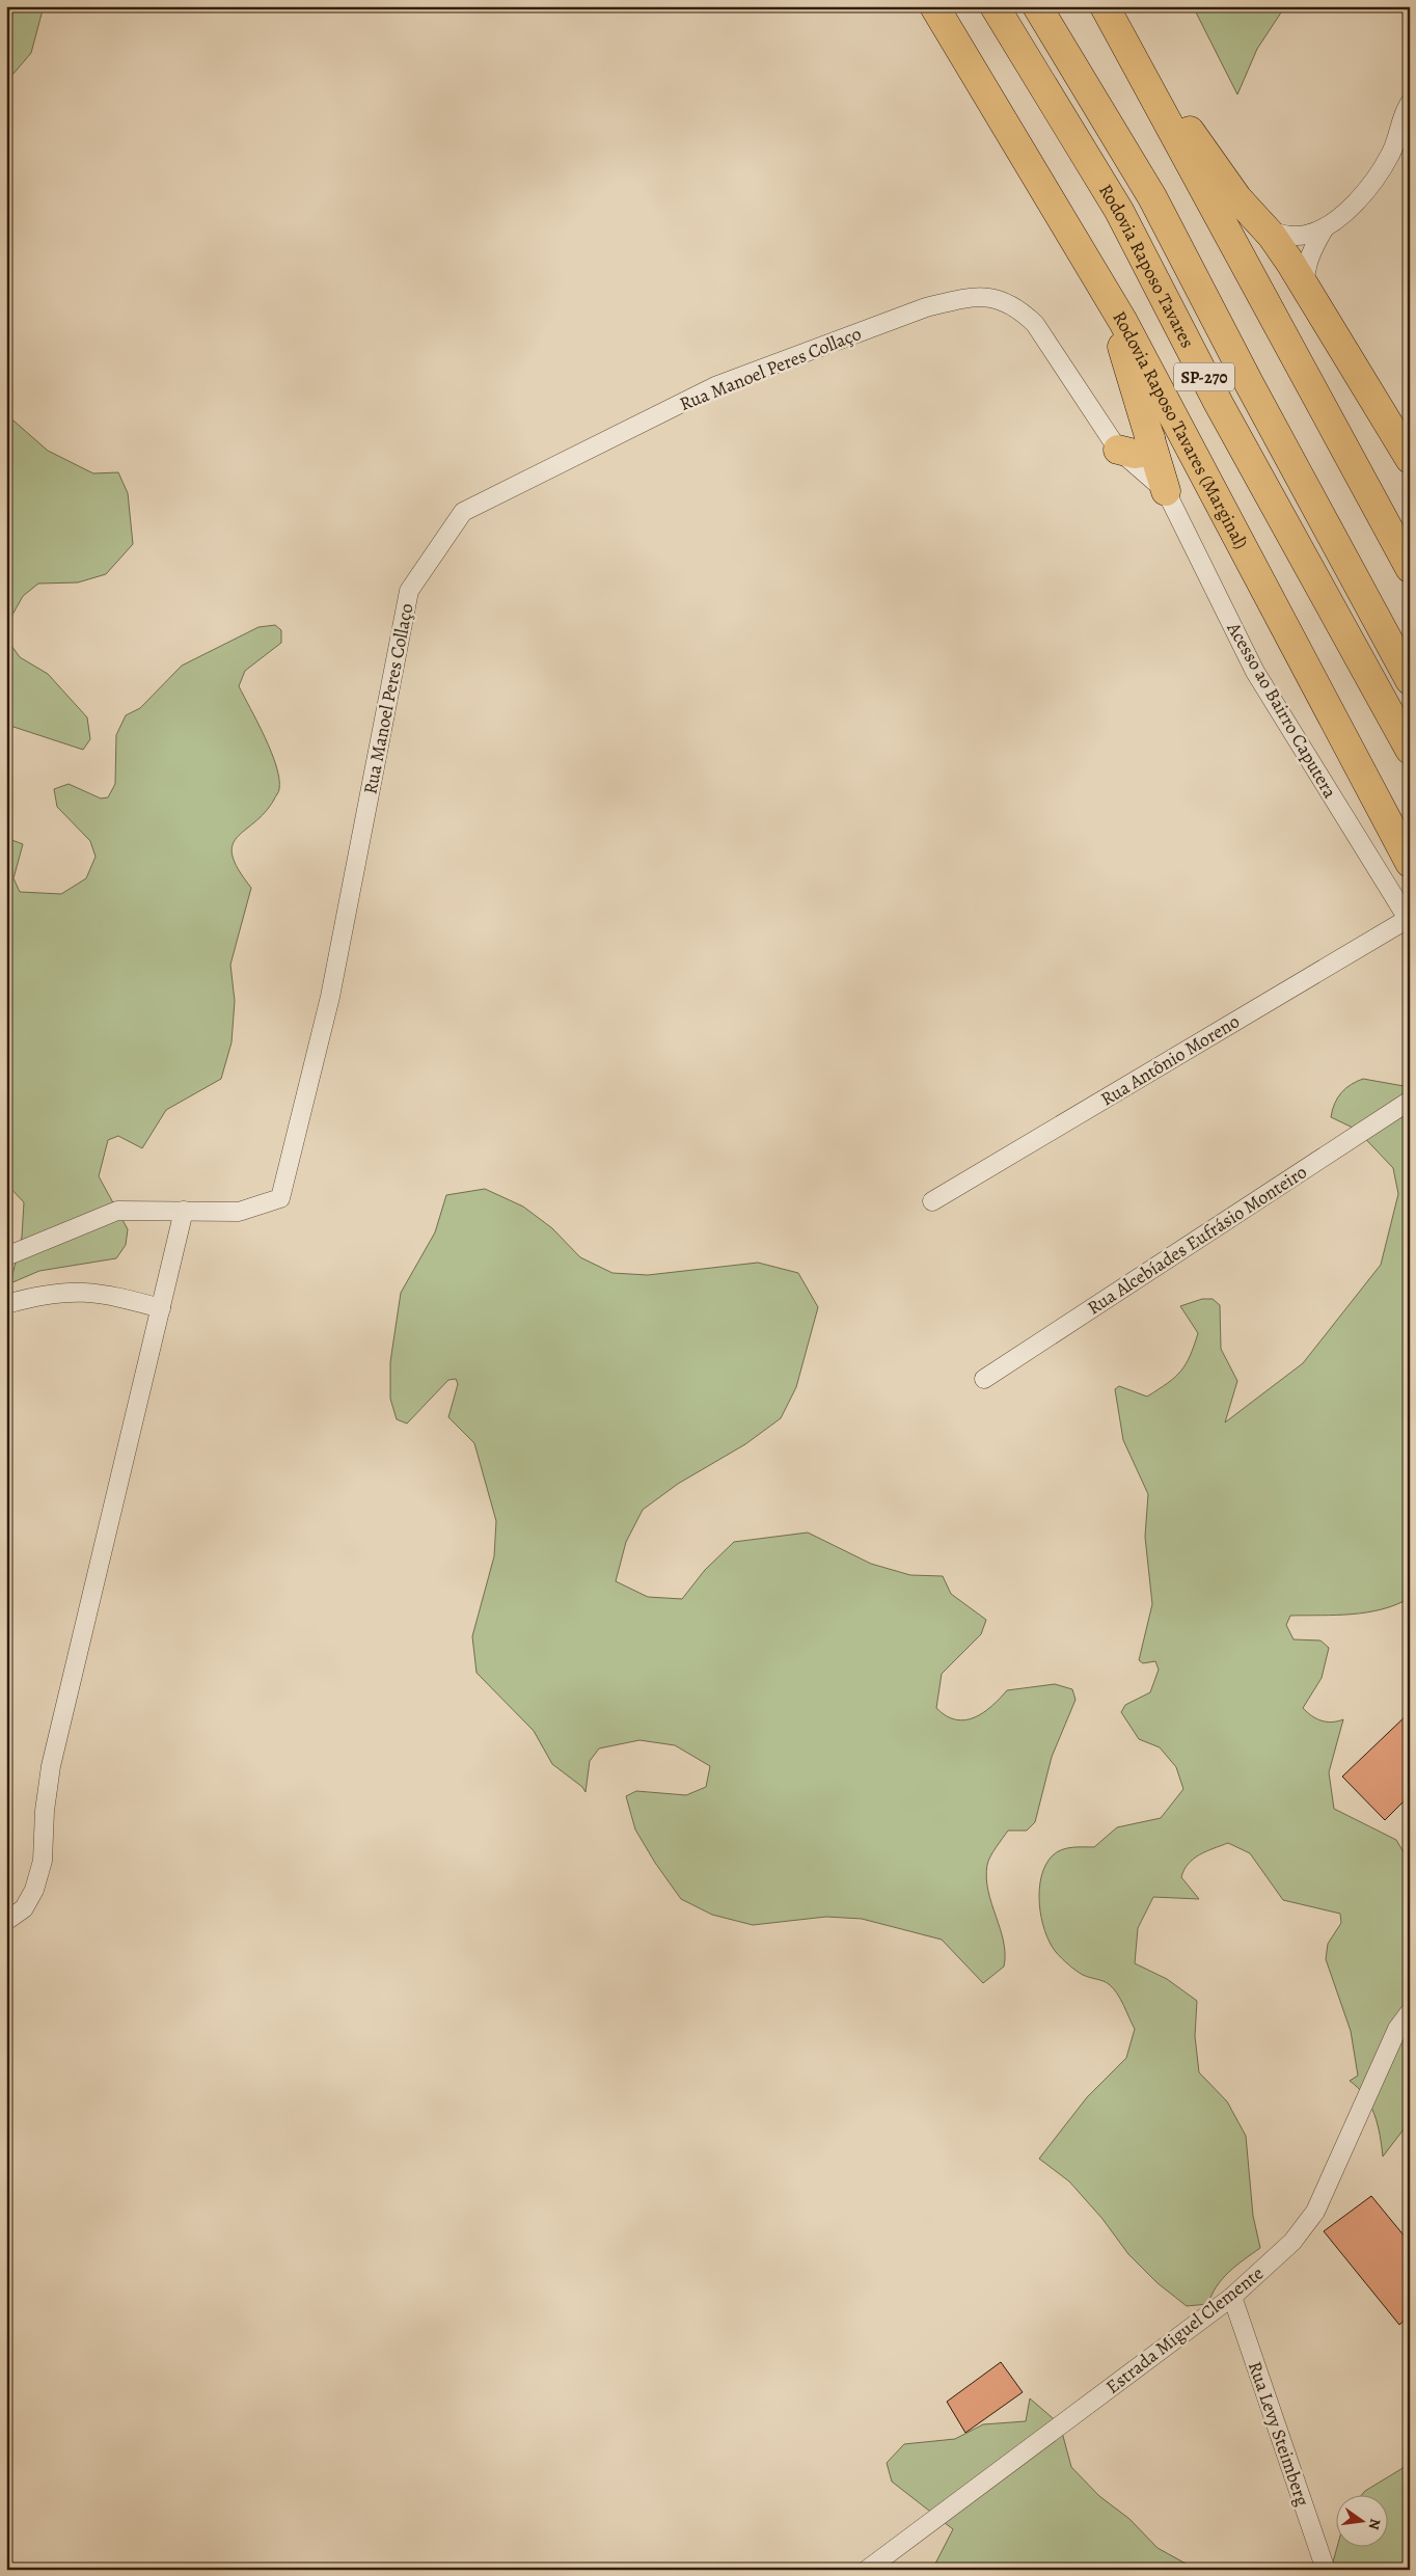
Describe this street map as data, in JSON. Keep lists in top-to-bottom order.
{
  "streets": {
    "highway": ["Rodovia Raposo Tavares", "SP-270", "Rodovia Raposo Tavares (Marginal)"],
    "street": [
      "Rua Manoel Peres Collaço",
      "Acesso ao Bairro Caputera",
      "Rua Antônio Moreno",
      "Rua Alcebíades Eufrásio Monteiro",
      "Estrada Miguel Clemente",
      "Rua Levy Steimberg"
    ]
  },
  "crossings": [
    ["Rua Manoel Peres Collaço", "Acesso ao Bairro Caputera"],
    ["Acesso ao Bairro Caputera", "Rua Antônio Moreno"],
    ["Estrada Miguel Clemente", "Rua Levy Steimberg"]
  ],
  "north": "right"
}
